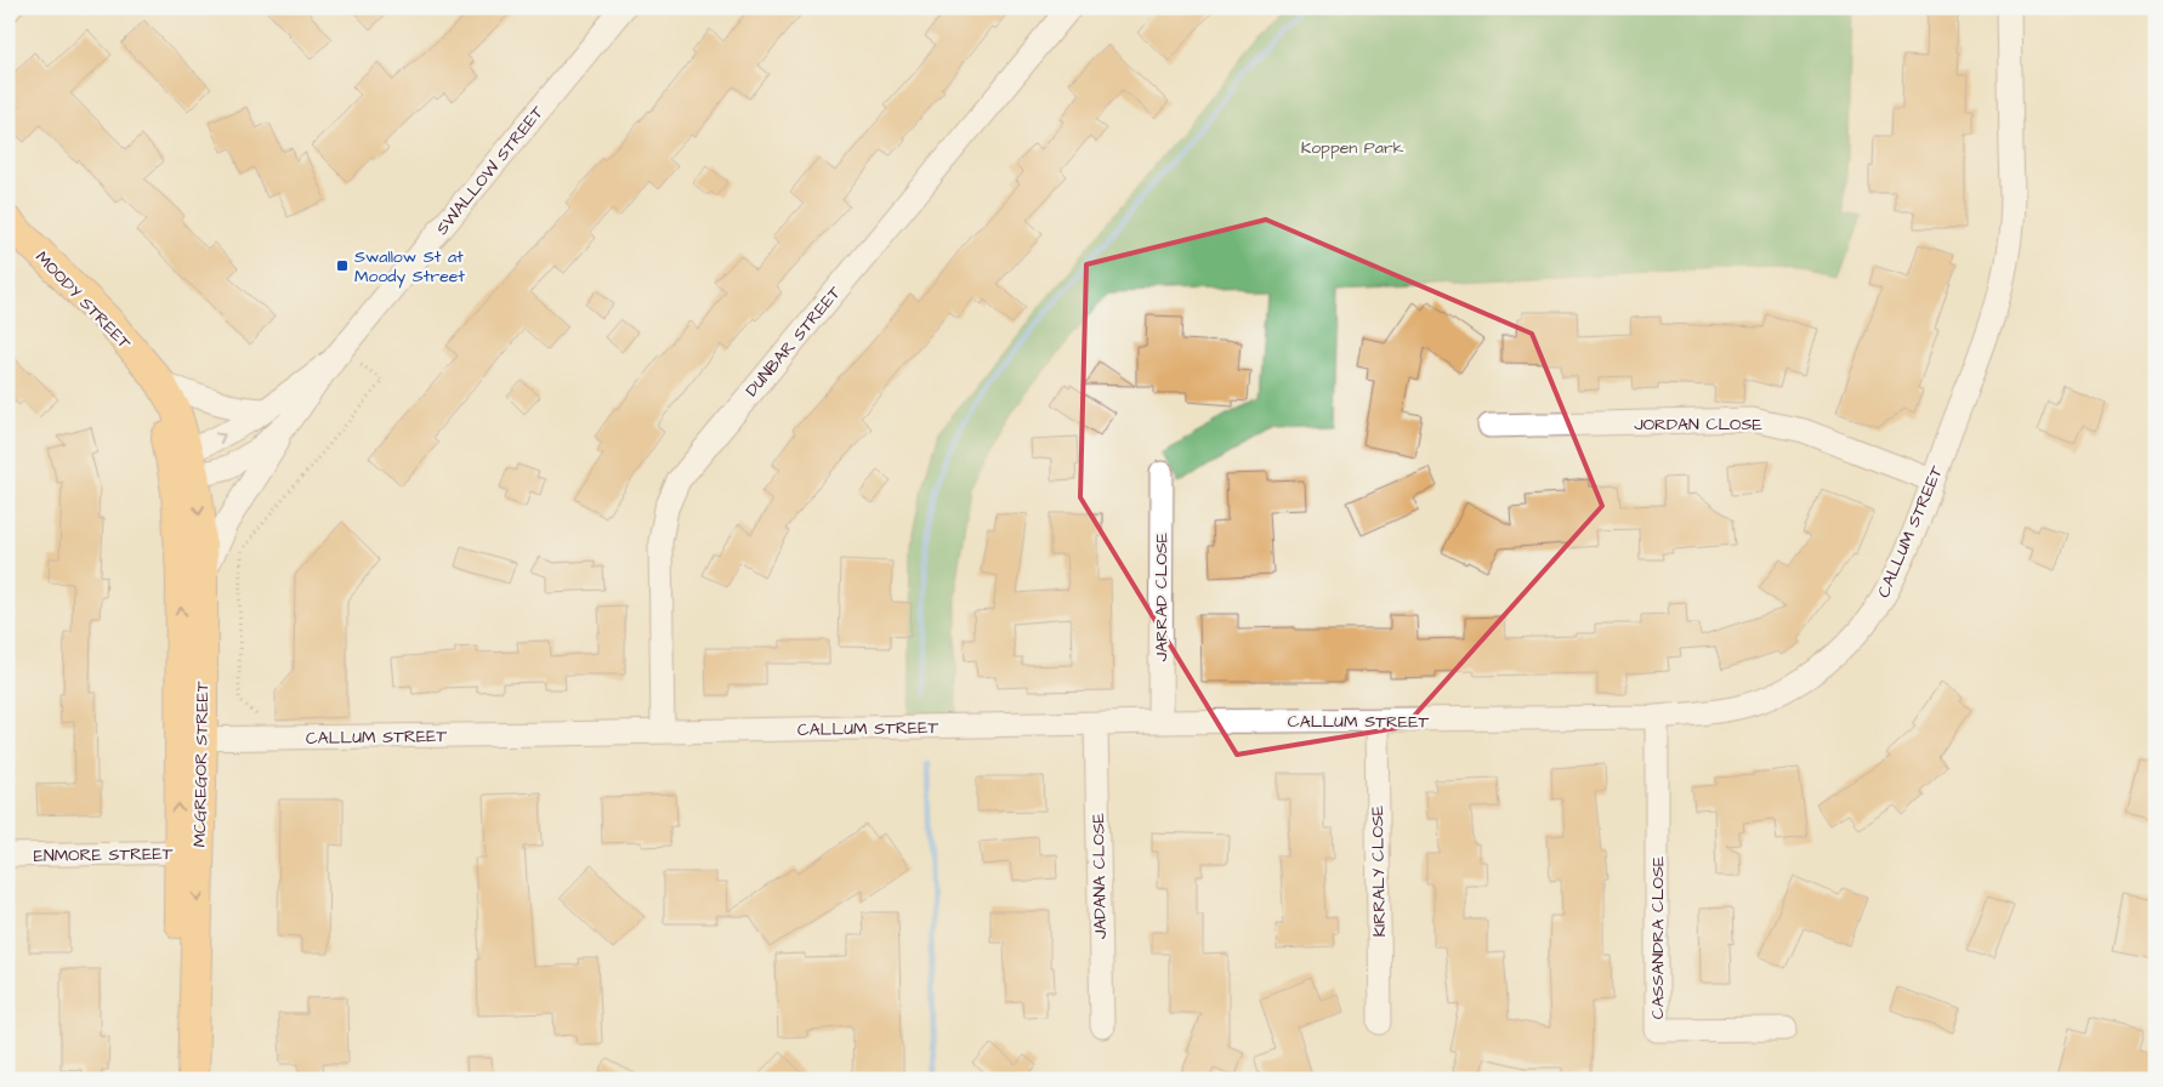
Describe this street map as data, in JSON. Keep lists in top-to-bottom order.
{
  "streets": {
    "main road": ["MOODY STREET", "MCGREGOR STREET"],
    "street": [
      "SWALLOW STREET",
      "DUNBAR STREET",
      "JORDAN CLOSE",
      "CALLUM STREET",
      "JARRAD CLOSE",
      "ENMORE STREET",
      "KIRRALY CLOSE",
      "JADANA CLOSE",
      "CASSANDRA CLOSE"
    ]
  },
  "crossings": [
    ["SWALLOW STREET", "MOODY STREET"],
    ["SWALLOW STREET", "MCGREGOR STREET"],
    ["MOODY STREET", "MCGREGOR STREET"],
    ["DUNBAR STREET", "CALLUM STREET"],
    ["JORDAN CLOSE", "CALLUM STREET"],
    ["CALLUM STREET", "JARRAD CLOSE"],
    ["CALLUM STREET", "MCGREGOR STREET"],
    ["CALLUM STREET", "KIRRALY CLOSE"],
    ["CALLUM STREET", "JADANA CLOSE"],
    ["CALLUM STREET", "CASSANDRA CLOSE"],
    ["MCGREGOR STREET", "ENMORE STREET"]
  ],
  "parks": ["Koppen Park"],
  "places": {
    "transit": ["Swallow St at Moody Street"]
  }
}
